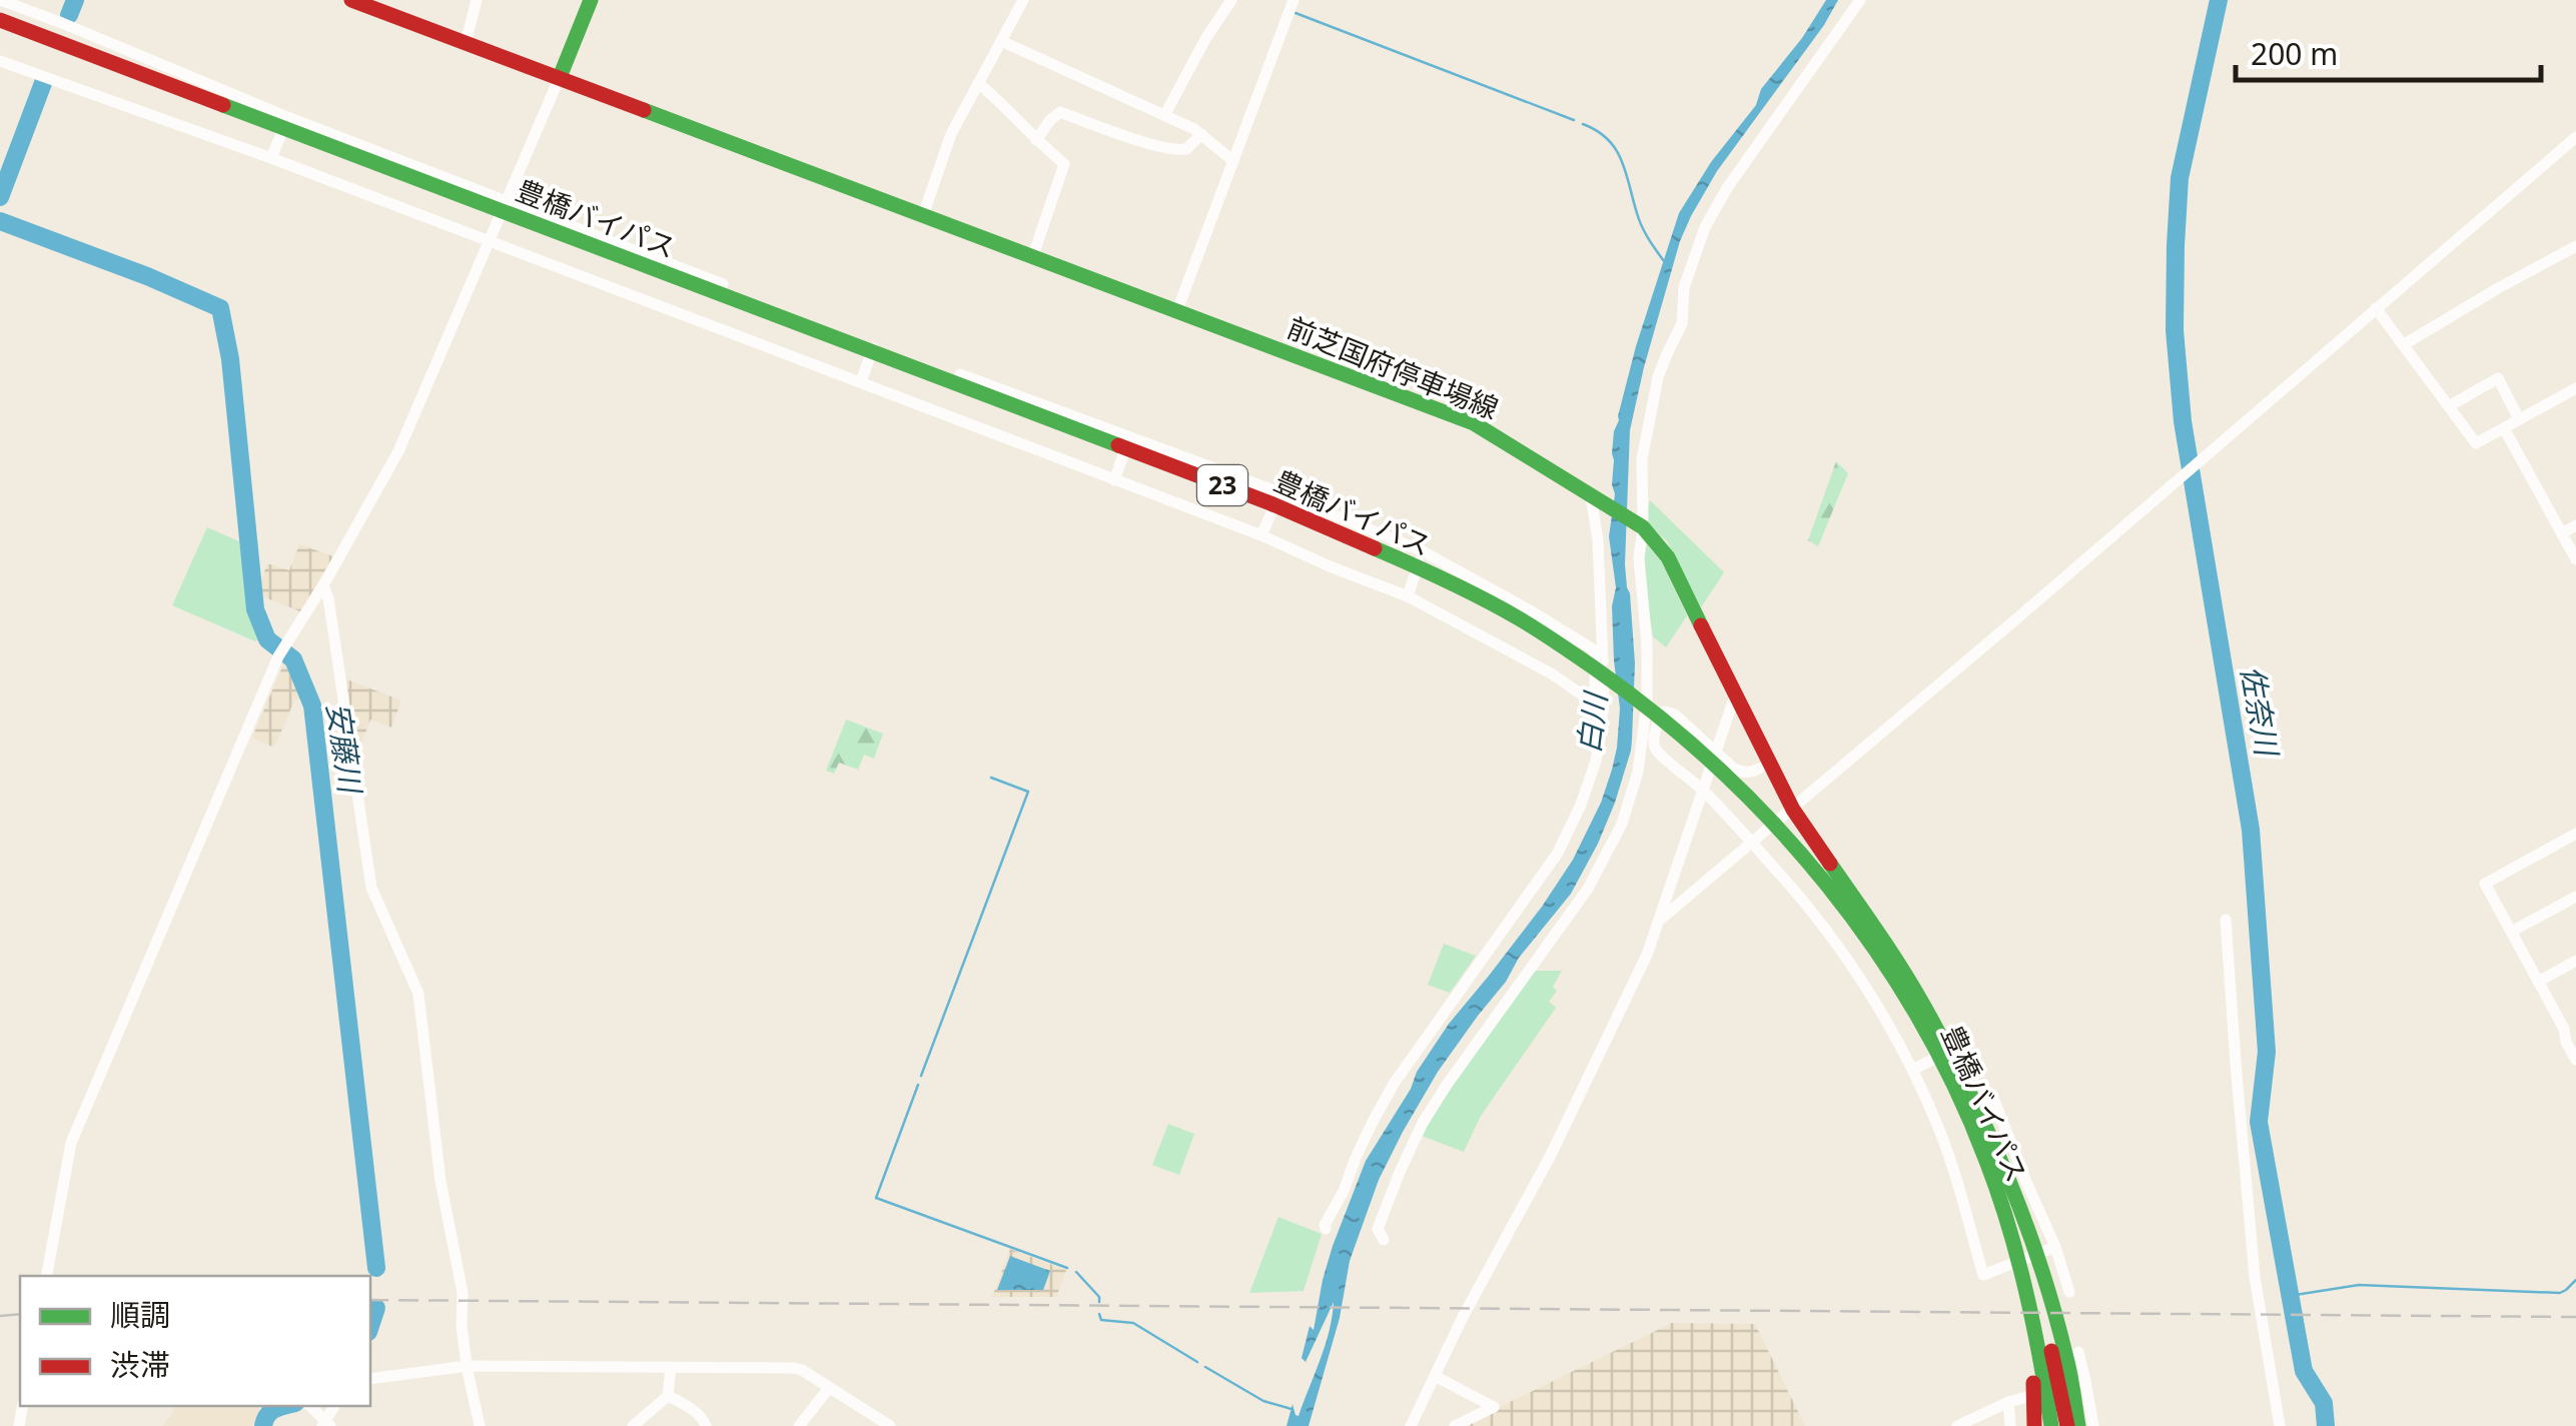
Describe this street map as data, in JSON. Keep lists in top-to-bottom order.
{
  "streets": {
    "main road": ["豊橋バイパス", "前芝国府停車場線", "23"]
  },
  "crossings": [
    ["豊橋バイパス", "前芝国府停車場線"]
  ],
  "water": ["佐奈川", "白川", "安藤川"],
  "legend": ["順調", "渋滞"],
  "scale_bar": "200 m"
}
